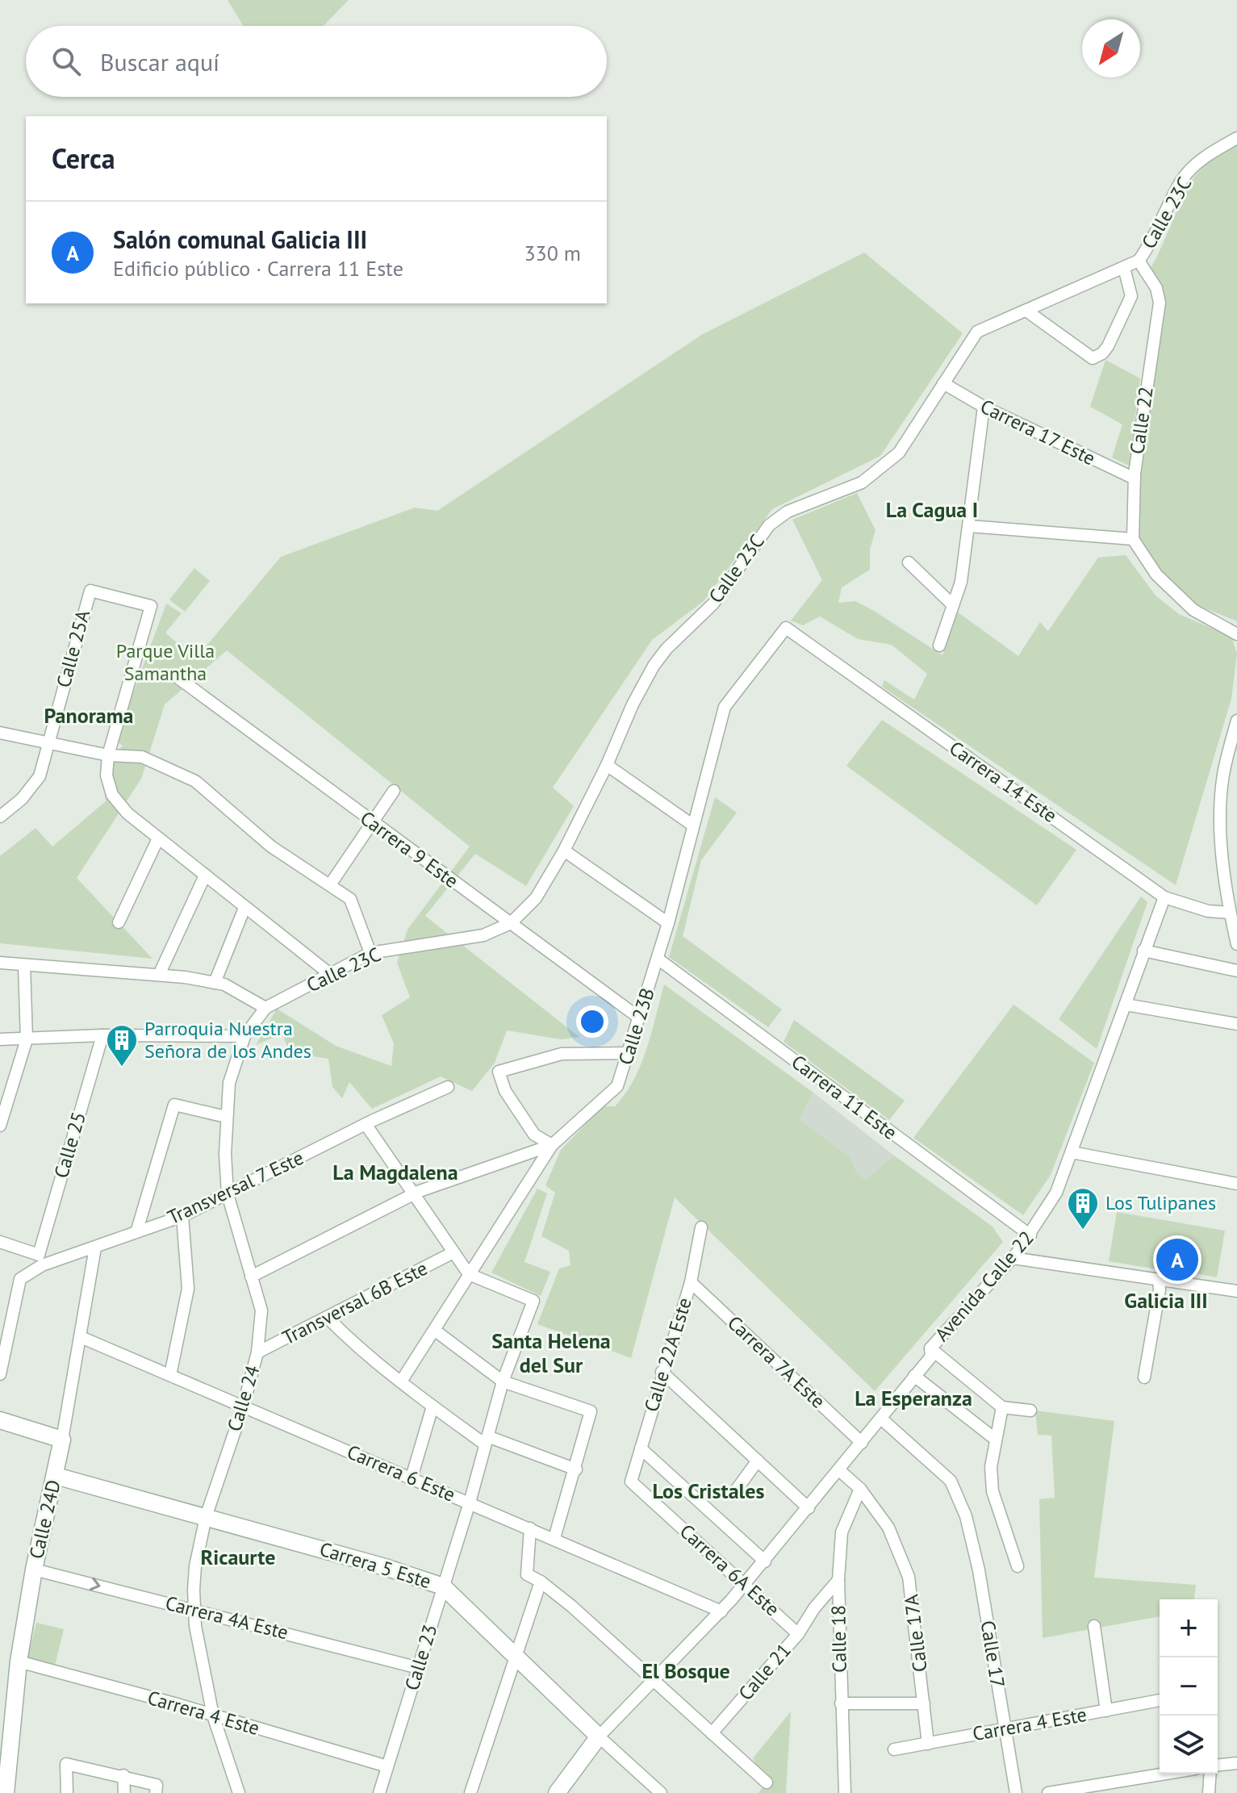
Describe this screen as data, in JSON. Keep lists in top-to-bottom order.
{
  "streets": {
    "street": [
      "Calle 23C",
      "Calle 22",
      "Carrera 17 Este",
      "Calle 25A",
      "Carrera 14 Este",
      "Carrera 9 Este",
      "Calle 23B",
      "Carrera 11 Este",
      "Calle 25",
      "Transversal 7 Este",
      "Avenida Calle 22",
      "Transversal 6B Este",
      "Calle 22A Este",
      "Carrera 7A Este",
      "Calle 24",
      "Carrera 6 Este",
      "Calle 24D",
      "Carrera 5 Este",
      "Carrera 6A Este",
      "Carrera 4A Este",
      "Calle 17A",
      "Calle 18",
      "Calle 17",
      "Calle 23",
      "Calle 21",
      "Carrera 4 Este"
    ]
  },
  "crossings": [
    ["Calle 23C", "Calle 22"],
    ["Calle 23C", "Carrera 17 Este"],
    ["Calle 23C", "Carrera 9 Este"],
    ["Calle 23C", "Calle 24"],
    ["Calle 22", "Carrera 17 Este"],
    ["Carrera 14 Este", "Calle 23B"],
    ["Carrera 14 Este", "Avenida Calle 22"],
    ["Carrera 9 Este", "Calle 23B"],
    ["Calle 23B", "Carrera 11 Este"],
    ["Calle 23B", "Calle 23"],
    ["Carrera 11 Este", "Avenida Calle 22"],
    ["Calle 25", "Transversal 7 Este"],
    ["Transversal 7 Este", "Calle 24"],
    ["Transversal 7 Este", "Calle 24D"],
    ["Avenida Calle 22", "Carrera 7A Este"],
    ["Avenida Calle 22", "Carrera 6 Este"],
    ["Avenida Calle 22", "Carrera 5 Este"],
    ["Avenida Calle 22", "Carrera 6A Este"],
    ["Avenida Calle 22", "Calle 17A"],
    ["Avenida Calle 22", "Calle 17"],
    ["Transversal 6B Este", "Calle 24"],
    ["Calle 22A Este", "Carrera 7A Este"],
    ["Calle 22A Este", "Carrera 6A Este"],
    ["Calle 24", "Carrera 6 Este"],
    ["Calle 24", "Carrera 5 Este"],
    ["Calle 24", "Carrera 4A Este"],
    ["Calle 24", "Carrera 4 Este"],
    ["Carrera 6 Este", "Calle 24D"],
    ["Carrera 6 Este", "Calle 23"],
    ["Calle 24D", "Carrera 5 Este"],
    ["Calle 24D", "Carrera 4A Este"],
    ["Calle 24D", "Carrera 4 Este"],
    ["Carrera 5 Este", "Calle 23"],
    ["Carrera 6A Este", "Calle 21"],
    ["Carrera 4A Este", "Calle 23"],
    ["Calle 17A", "Calle 18"],
    ["Calle 17A", "Carrera 4 Este"],
    ["Calle 18", "Calle 21"],
    ["Calle 17", "Carrera 4 Este"],
    ["Calle 23", "Carrera 4 Este"]
  ],
  "one_way": ["Carrera 4A Este"],
  "districts": [
    "La Cagua I",
    "Panorama",
    "La Magdalena",
    "Galicia III",
    "Santa Helena del Sur",
    "La Esperanza",
    "Los Cristales",
    "Ricaurte",
    "El Bosque"
  ],
  "parks": ["Parque Villa Samantha"],
  "places": {
    "building": ["Parroquia Nuestra Señora de los Andes", "Los Tulipanes"]
  },
  "north": "bottom left",
  "page": {
    "search": "Buscar aquí",
    "heading": "Cerca",
    "list": [
      {
        "mark": "A",
        "name": "Salón comunal Galicia III",
        "note": "Edificio público · Carrera 11 Este",
        "value": "330 m"
      }
    ],
    "pins": "A",
    "map_buttons": ["+", "−"]
  }
}
